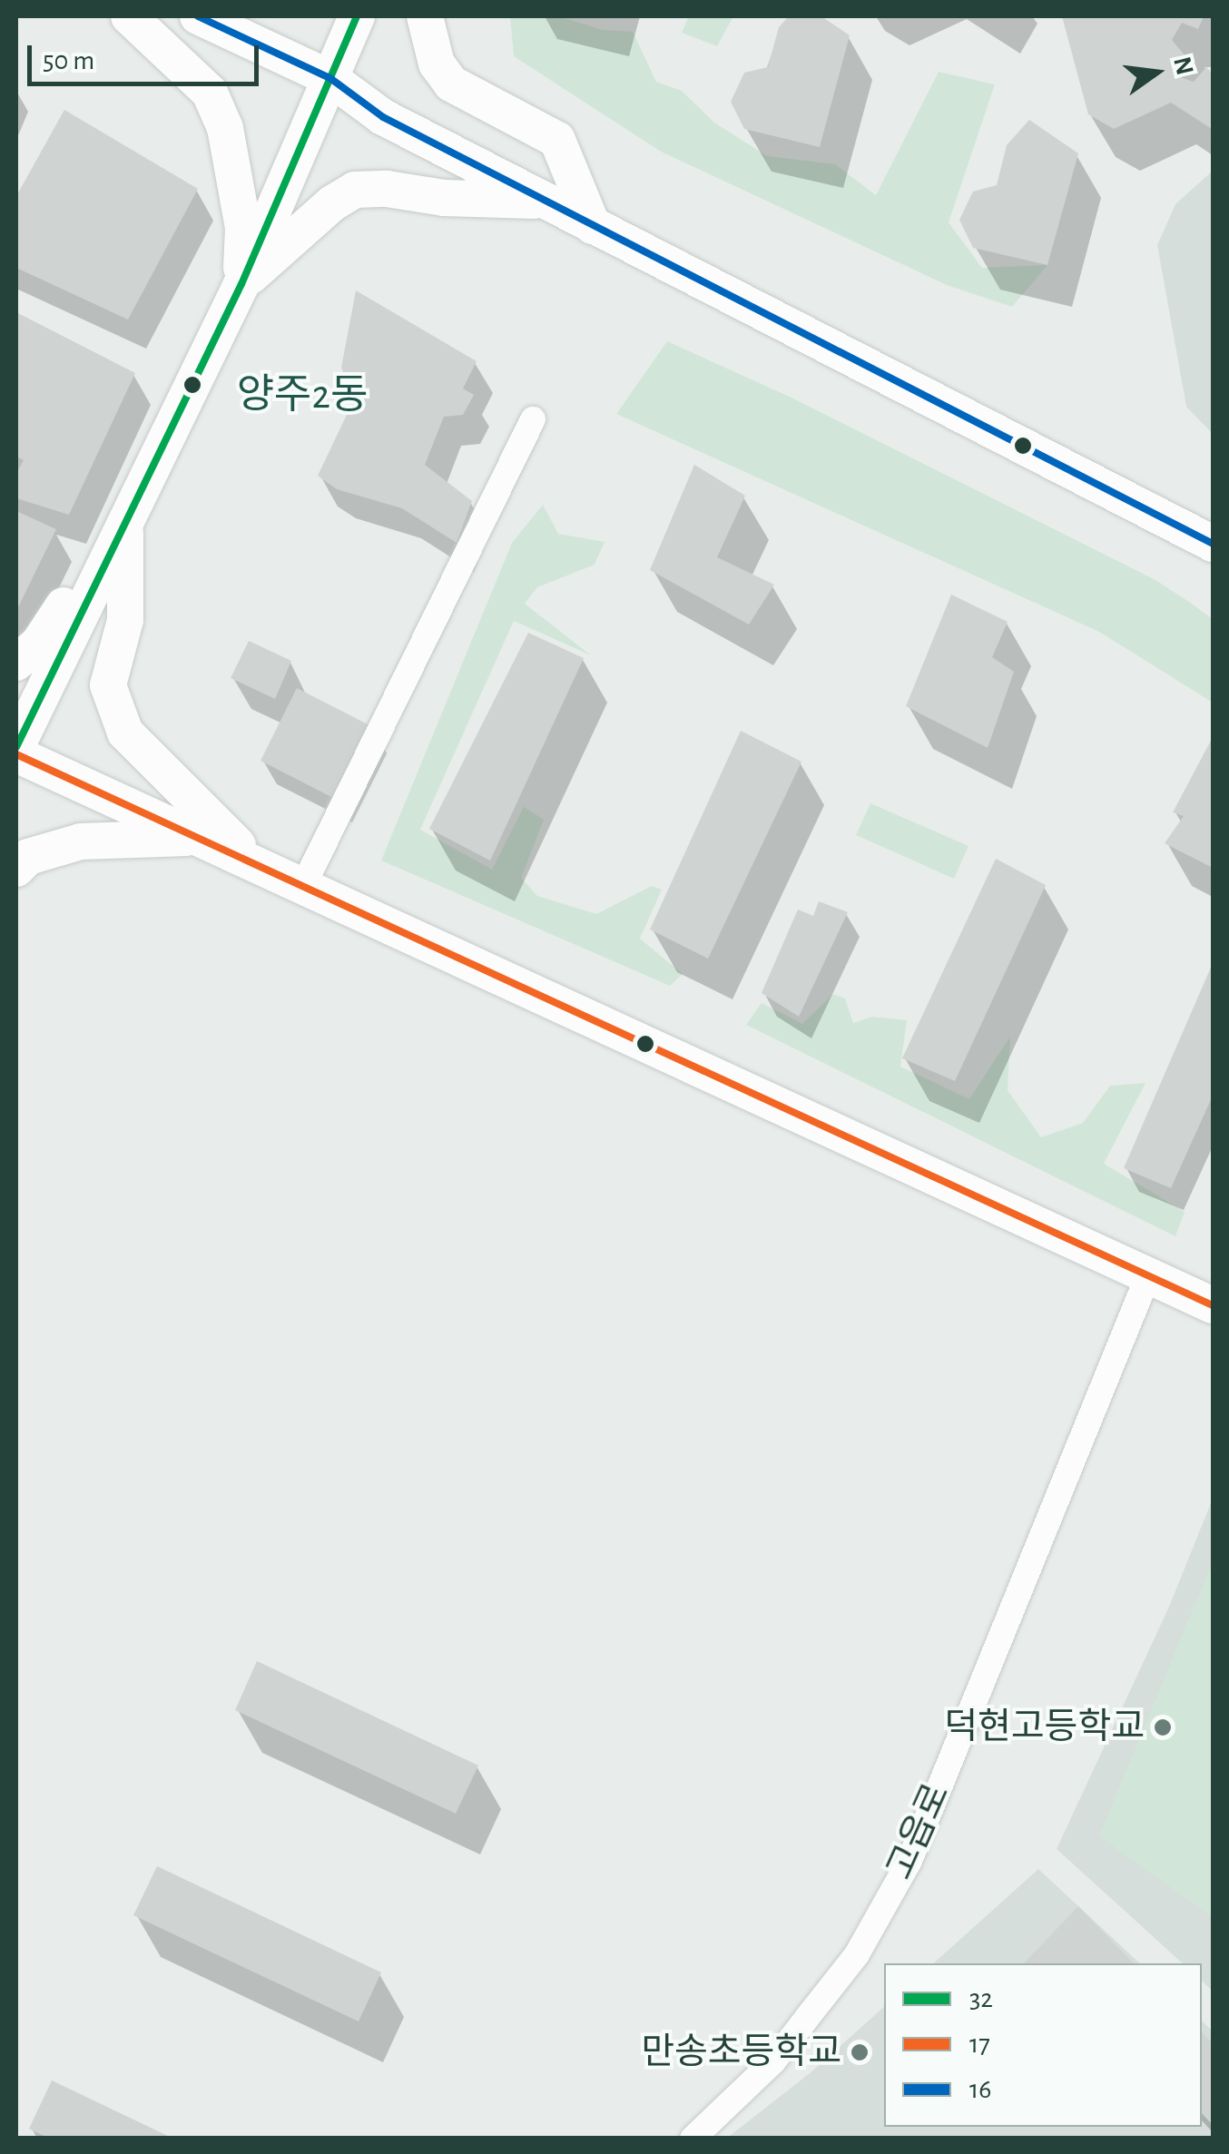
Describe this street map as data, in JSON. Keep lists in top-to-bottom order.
{
  "streets": {
    "street": ["고읍로"]
  },
  "districts": ["양주2동"],
  "places": ["덕현고등학교", "만송초등학교"],
  "lines": ["transit line 32", "transit line 16", "transit line 17"],
  "legend": ["32", "17", "16"],
  "scale_bar": "50 m",
  "north": "right"
}
